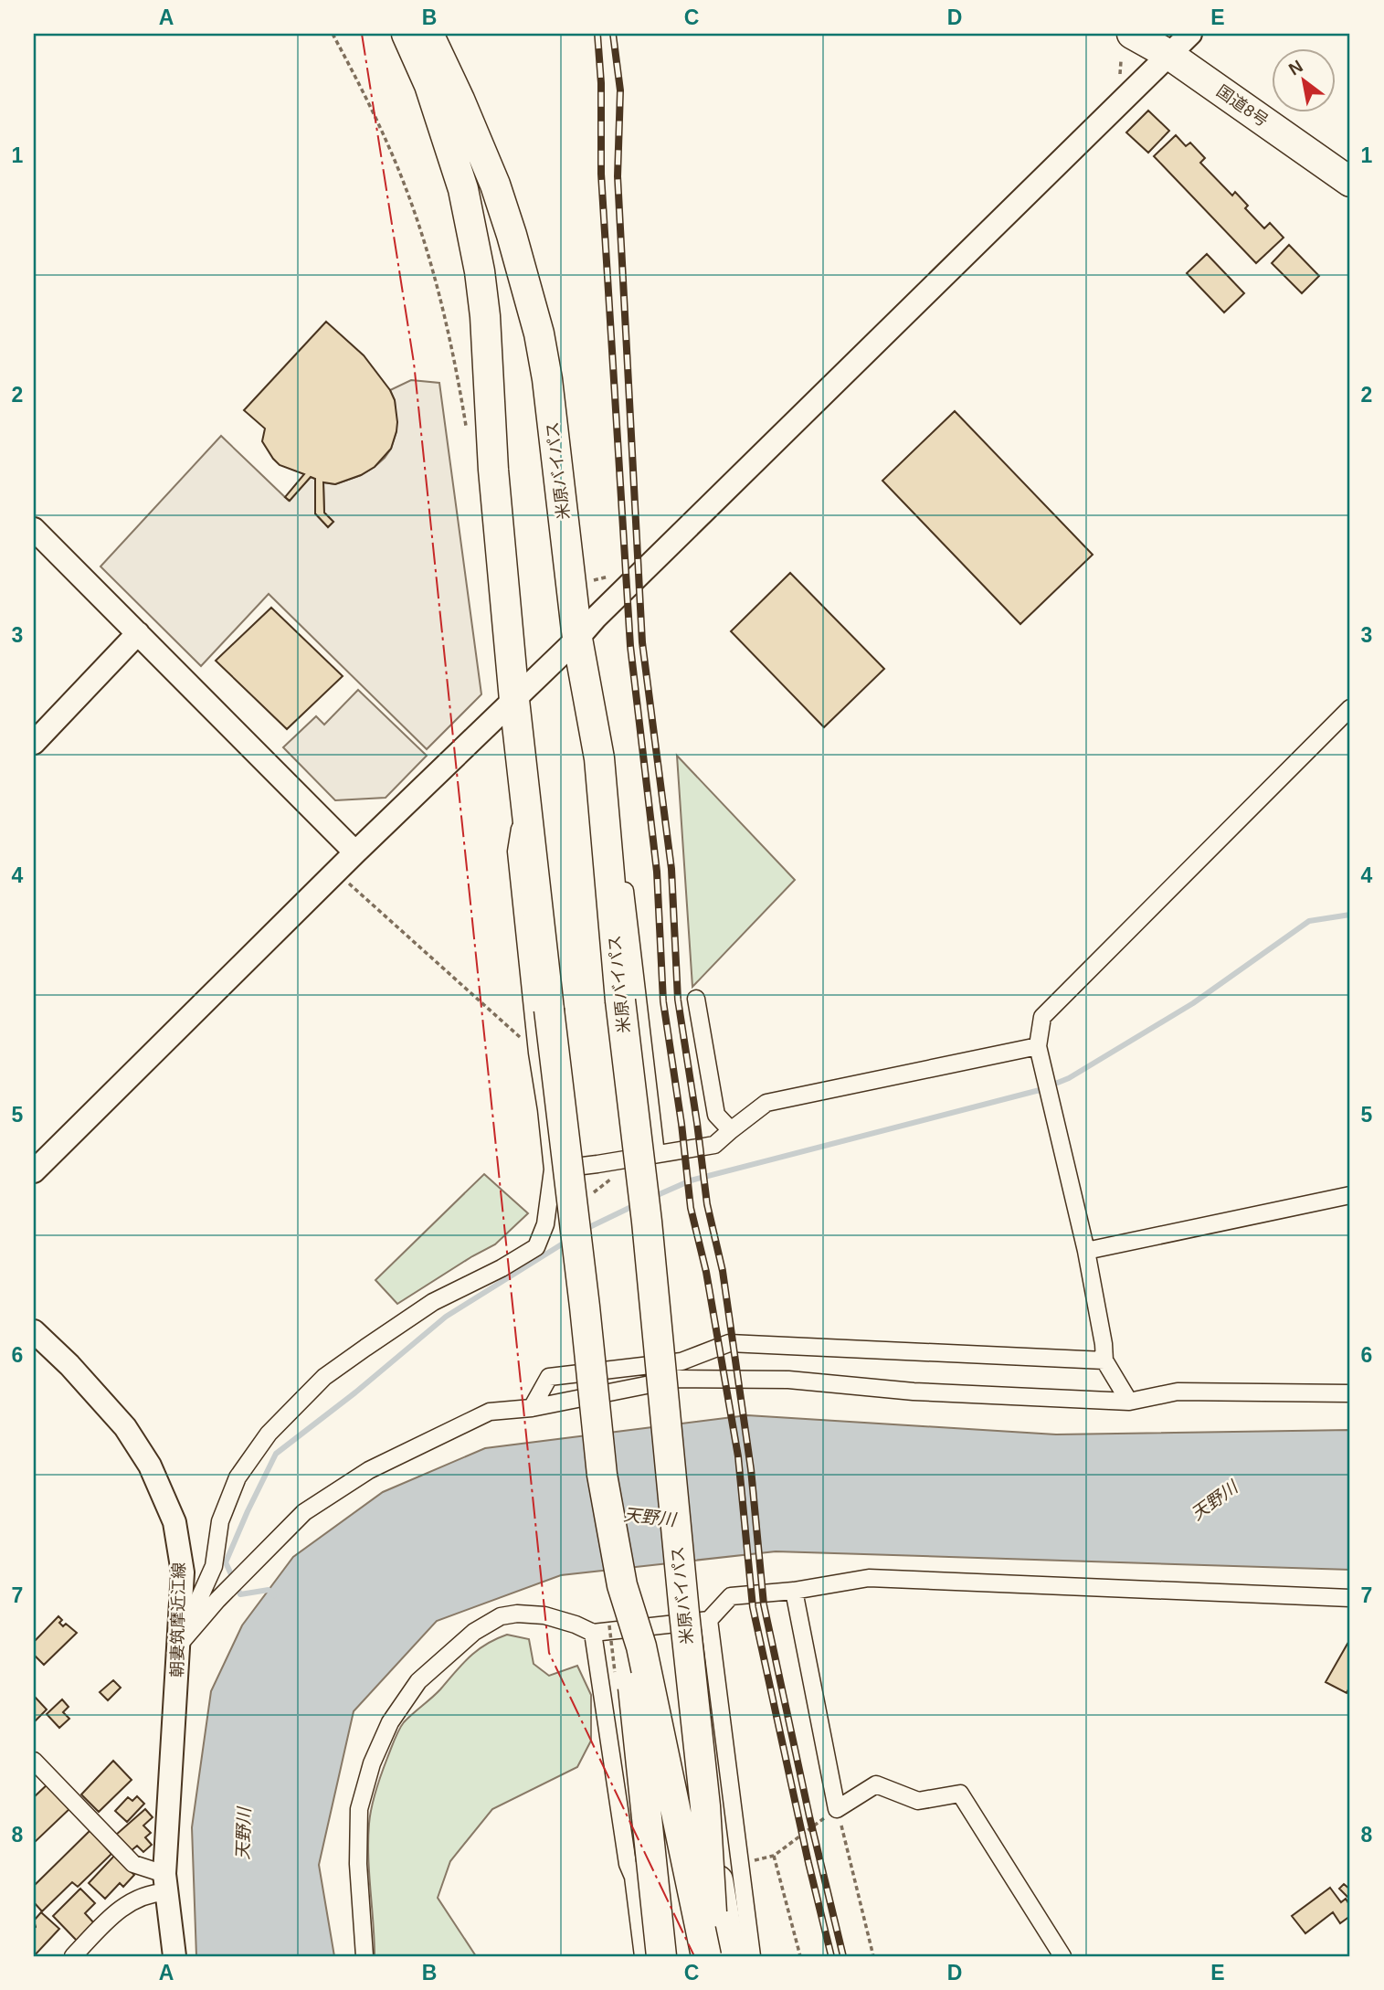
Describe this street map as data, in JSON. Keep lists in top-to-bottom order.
{
  "streets": {
    "highway": ["国道8号", "米原バイパス"],
    "street": ["朝妻筑摩近江線"]
  },
  "water": ["天野川"],
  "north": "top left",
  "grid": {
    "columns": [
      "A",
      "B",
      "C",
      "D",
      "E"
    ],
    "rows": [
      "1",
      "2",
      "3",
      "4",
      "5",
      "6",
      "7",
      "8"
    ]
  }
}
